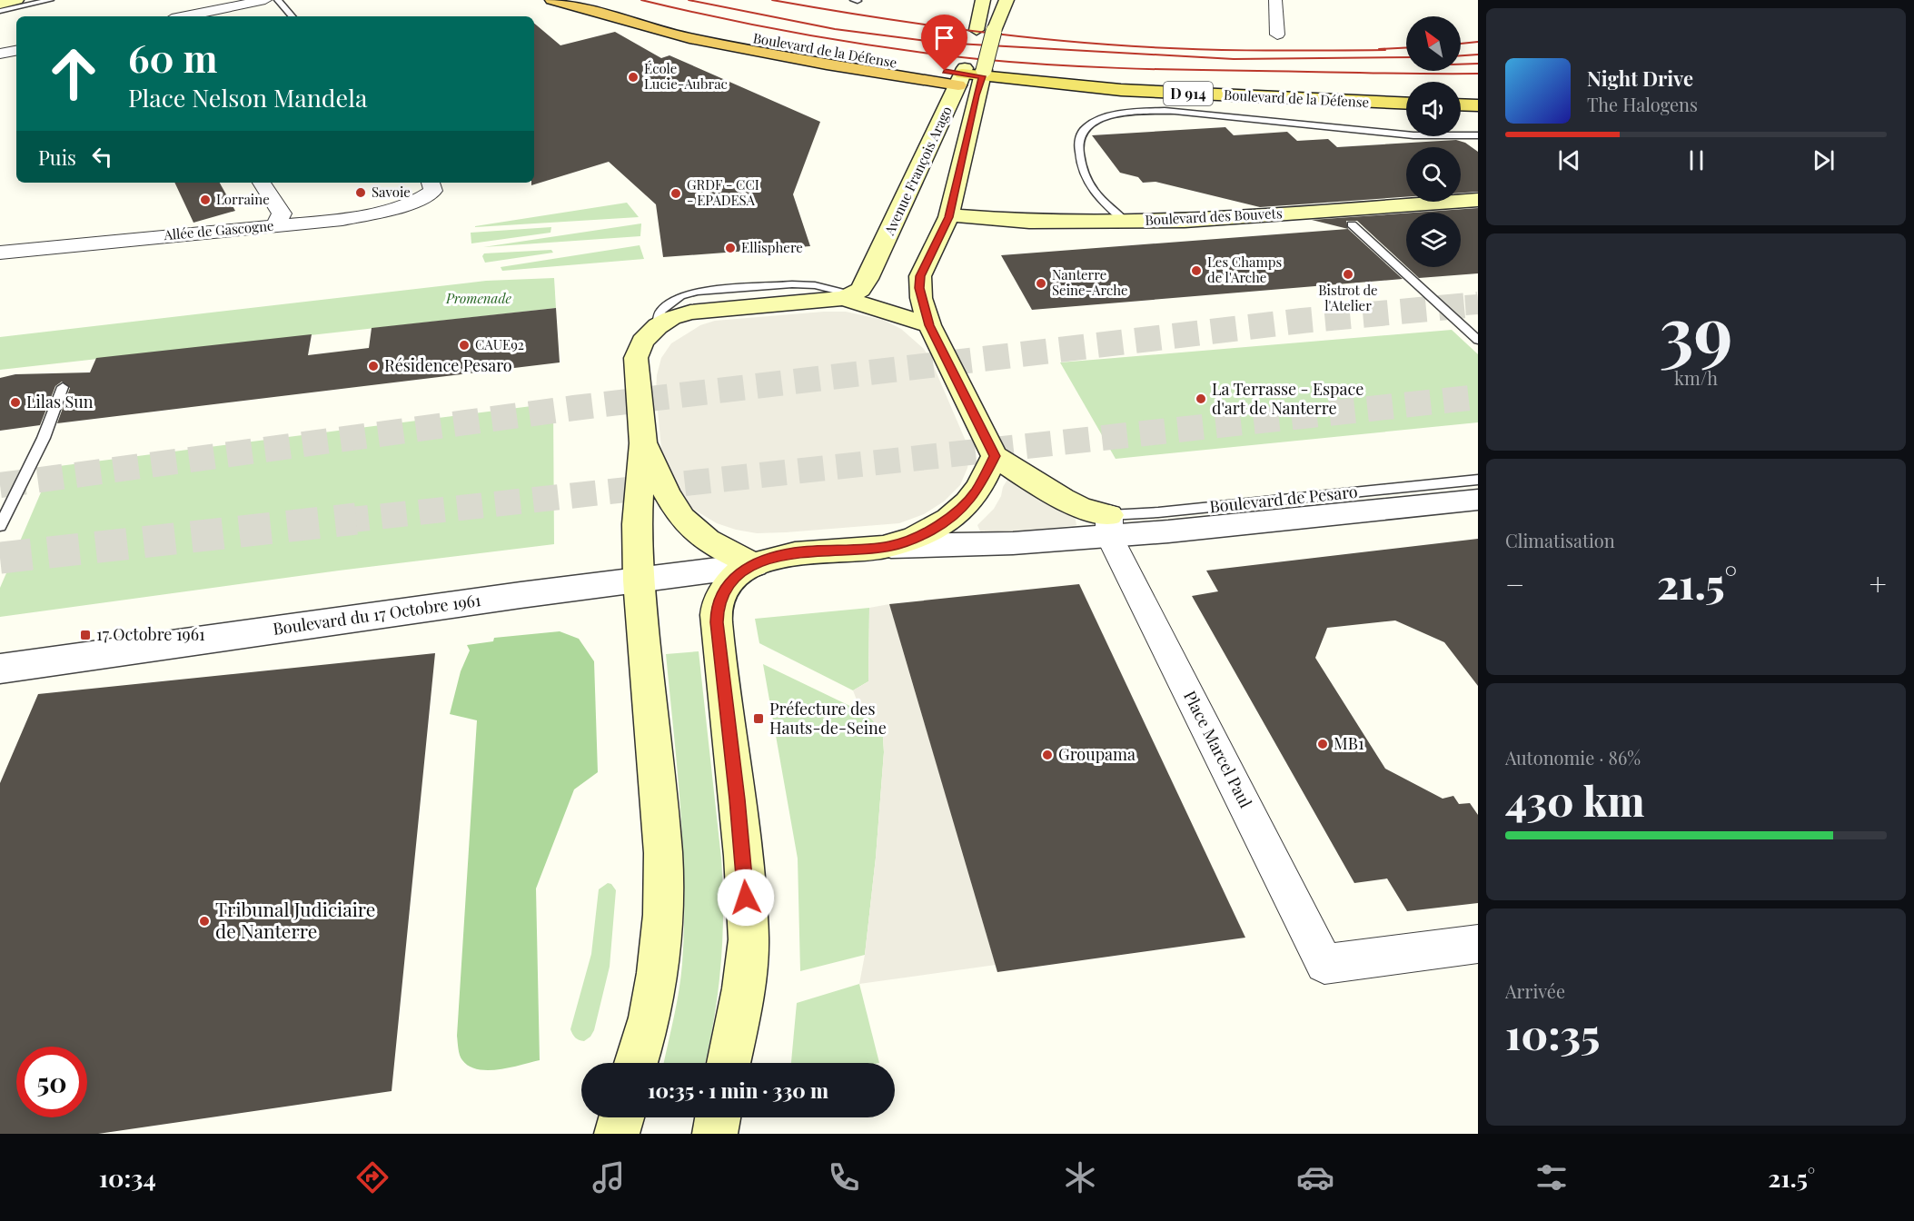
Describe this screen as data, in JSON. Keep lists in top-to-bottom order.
{
  "streets": {
    "highway": ["Boulevard de la Défense", "D 914"],
    "main road": ["Avenue François Arago", "Boulevard des Bouvets"],
    "street": [
      "Allée de Gascogne",
      "Boulevard de Pesaro",
      "Boulevard du 17 Octobre 1961",
      "Place Marcel Paul"
    ]
  },
  "crossings": [
    ["Boulevard de la Défense", "Avenue François Arago"],
    ["Avenue François Arago", "Boulevard des Bouvets"],
    ["Boulevard de Pesaro", "Place Marcel Paul"]
  ],
  "parks": ["Promenade"],
  "places": {
    "other": [
      "École Lucie-Aubrac",
      "Savoie",
      "GRDF - CCI - EPADESA",
      "Lorraine",
      "Ellisphere",
      "Les Champs de l'Arche",
      "Bistrot de l'Atelier",
      "Nanterre Seine-Arche",
      "CAUE92",
      "Résidence Pesaro",
      "La Terrasse - Espace d'art de Nanterre",
      "Lilas Sun",
      "MB1",
      "Groupama",
      "Tribunal Judiciaire de Nanterre"
    ],
    "transit": ["17 Octobre 1961", "Préfecture des Hauts-de-Seine"]
  },
  "north": "top left",
  "page": {
    "turn": ["60 m", "Place Nelson Mandela"],
    "song": ["Night Drive", "The Halogens"],
    "then": "Puis",
    "tile": [
      ["39", "km/h"],
      "Climatisation",
      ["Autonomie · 86%", "430 km"],
      ["Arrivée", "10:35"]
    ],
    "heat": ["−", "21.5°", "+"],
    "limit": "50",
    "trip": "10:35 · 1 min · 330 m",
    "tabs": ["10:34", "21.5°"]
  }
}
